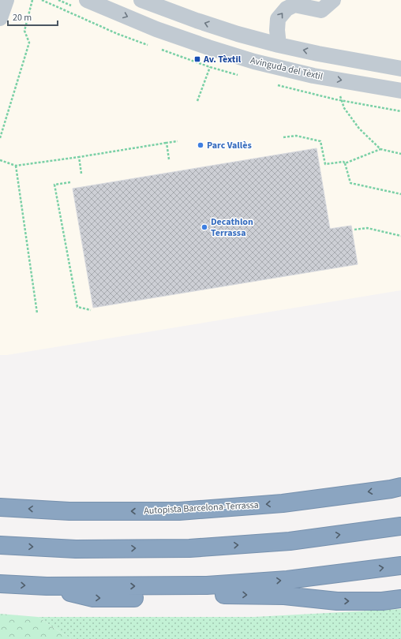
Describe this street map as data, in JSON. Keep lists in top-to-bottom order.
{
  "streets": {
    "highway": ["Autopista Barcelona-Terrassa"],
    "street": ["Avinguda del Tèxtil"]
  },
  "places": {
    "transit": ["Av. Tèxtil"],
    "other": ["Parc Vallès", "Decathlon Terrassa"]
  },
  "scale_bar": "20 m"
}
